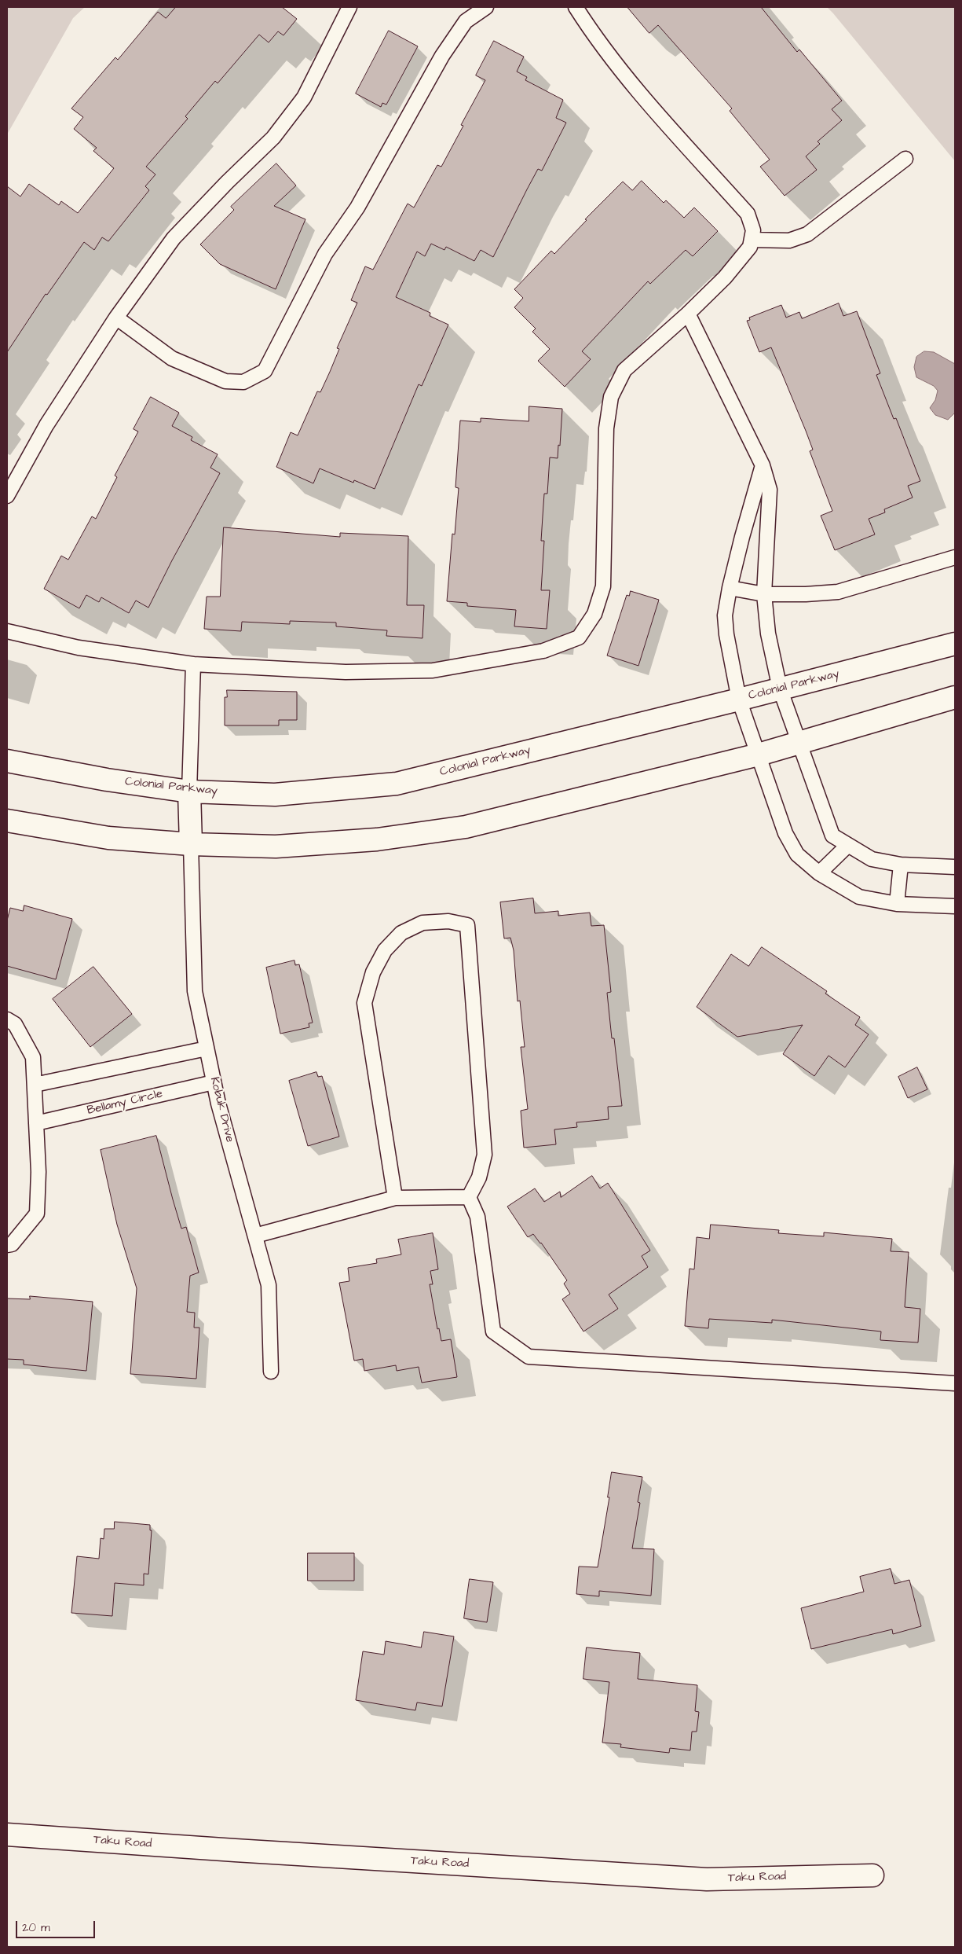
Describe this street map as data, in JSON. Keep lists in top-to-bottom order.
{
  "streets": {
    "street": ["Colonial Parkway", "Taku Road"],
    "lane": ["Bellamy Circle", "Kobuk Drive"]
  },
  "crossings": [
    ["Bellamy Circle", "Kobuk Drive"]
  ],
  "scale_bar": "20 m"
}
